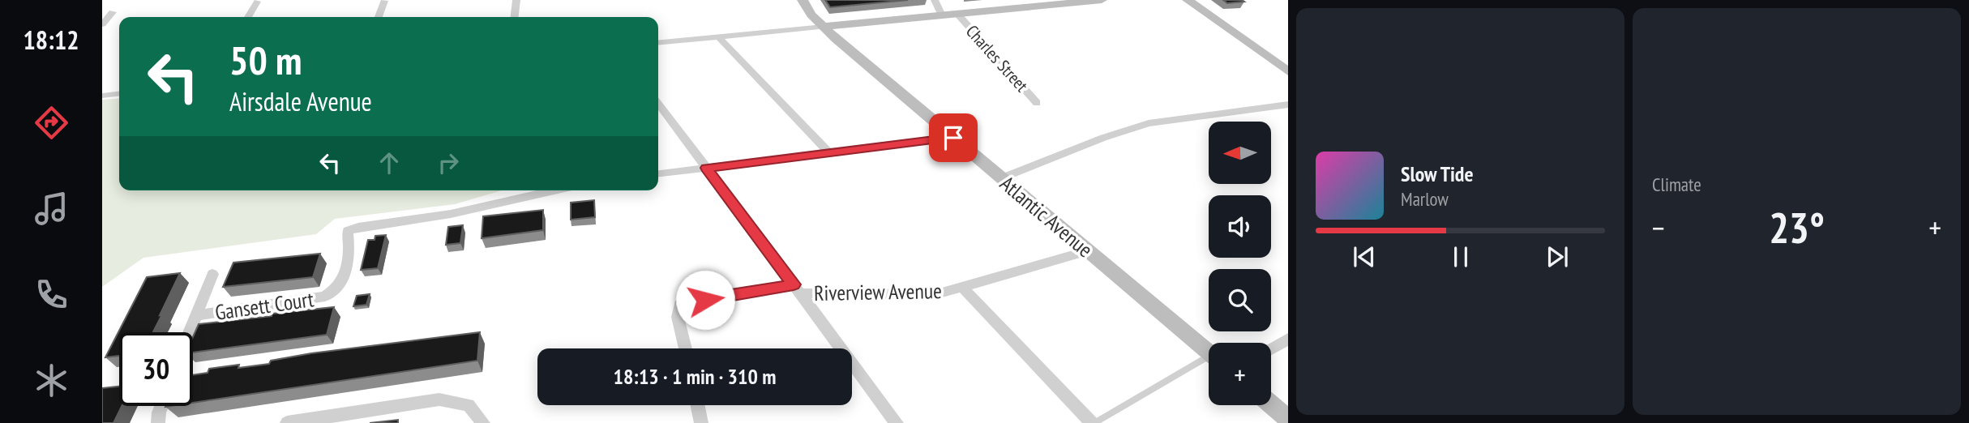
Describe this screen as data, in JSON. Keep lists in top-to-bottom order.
{
  "streets": {
    "main road": ["Atlantic Avenue"],
    "street": ["Charles Street", "Riverview Avenue", "Gansett Court"]
  },
  "crossings": [
    ["Atlantic Avenue", "Riverview Avenue"]
  ],
  "north": "left",
  "page": {
    "tabs": "18:12",
    "tile": "Climate",
    "turn": ["50 m", "Airsdale Avenue"],
    "map_buttons": "+",
    "song": ["Slow Tide", "Marlow"],
    "heat": ["−", "23°", "+"],
    "limit": "30",
    "trip": "18:13 · 1 min · 310 m"
  }
}
